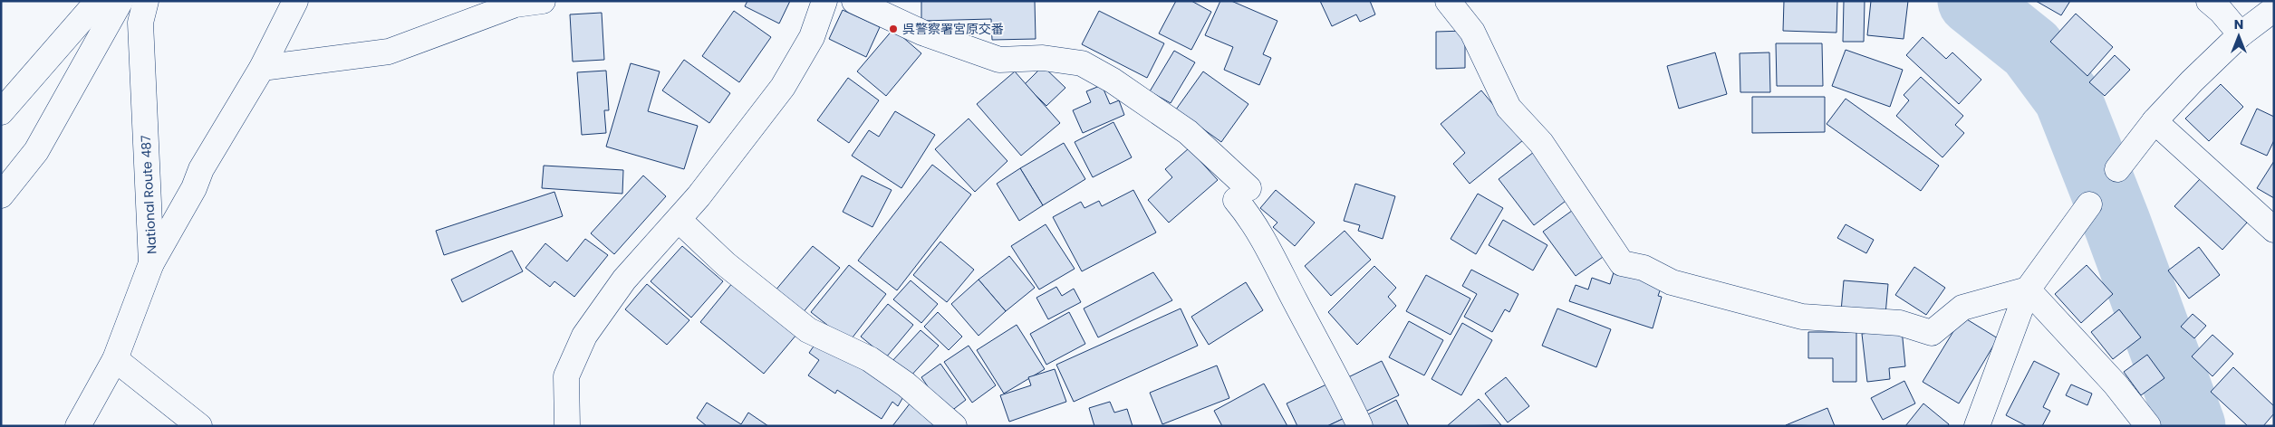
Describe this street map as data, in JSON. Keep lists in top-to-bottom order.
{
  "streets": {
    "main road": ["National Route 487"]
  },
  "places": ["呉警察署宮原交番"],
  "north": "top"
}
